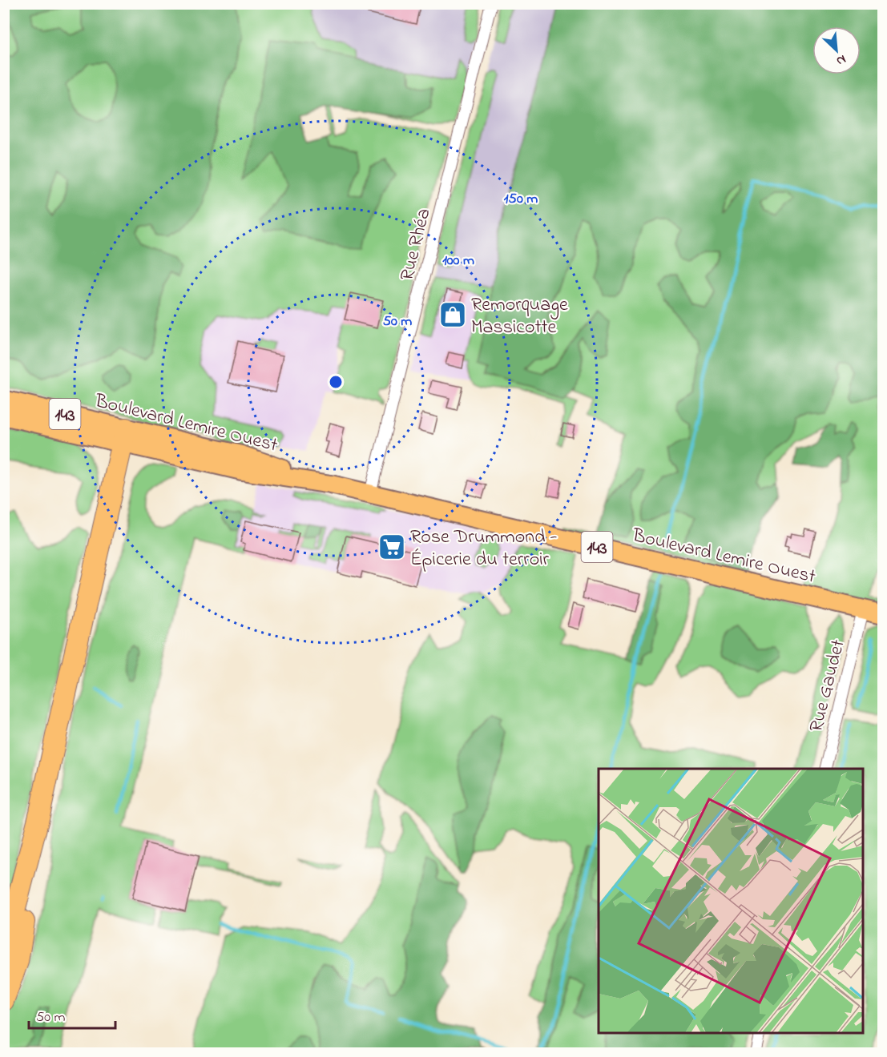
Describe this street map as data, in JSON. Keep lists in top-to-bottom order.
{
  "streets": {
    "main road": ["143", "Boulevard Lemire Ouest"],
    "street": ["Rue Rhéa", "Rue Gaudet"]
  },
  "crossings": [
    ["Rue Rhéa", "Boulevard Lemire Ouest"],
    ["Boulevard Lemire Ouest", "Rue Gaudet"]
  ],
  "places": {
    "shop": ["Remorquage Massicotte"],
    "supermarket": ["Rose Drummond - Épicerie du terroir"]
  },
  "scale_bar": "50 m",
  "north": "bottom right",
  "rings": ["150 m", "100 m", "50 m"]
}
